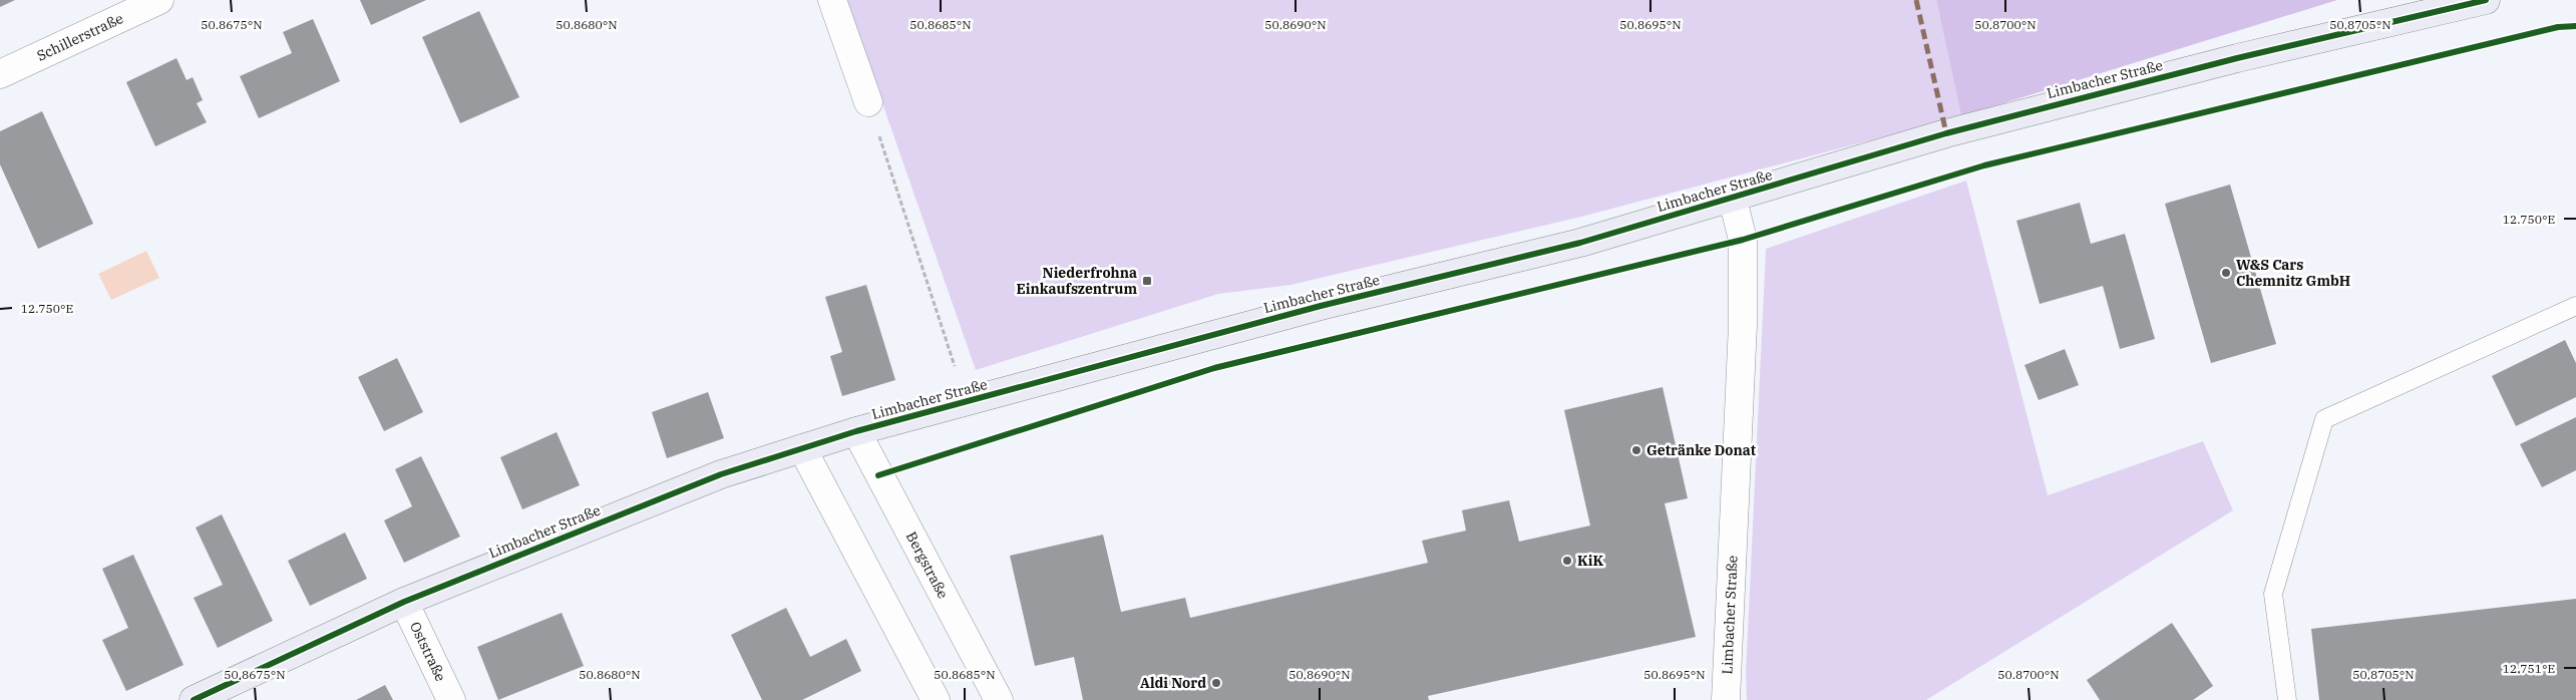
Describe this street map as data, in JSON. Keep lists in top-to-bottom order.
{
  "streets": {
    "street": [
      "Schillerstraße",
      "Limbacher Straße",
      "Bergstraße",
      "Oststraße"
    ]
  },
  "crossings": [
    ["Limbacher Straße", "Bergstraße"],
    ["Limbacher Straße", "Oststraße"]
  ],
  "places": {
    "other": [
      "W&S Cars Chemnitz GmbH",
      "Getränke Donat",
      "KiK",
      "Aldi Nord"
    ],
    "transit": ["Niederfrohna Einkaufszentrum"]
  },
  "coordinates": [
    "50.8675°N",
    "50.8680°N",
    "50.8685°N",
    "50.8690°N",
    "50.8695°N",
    "50.8700°N",
    "50.8705°N",
    "12.750°E",
    "12.751°E"
  ]
}
